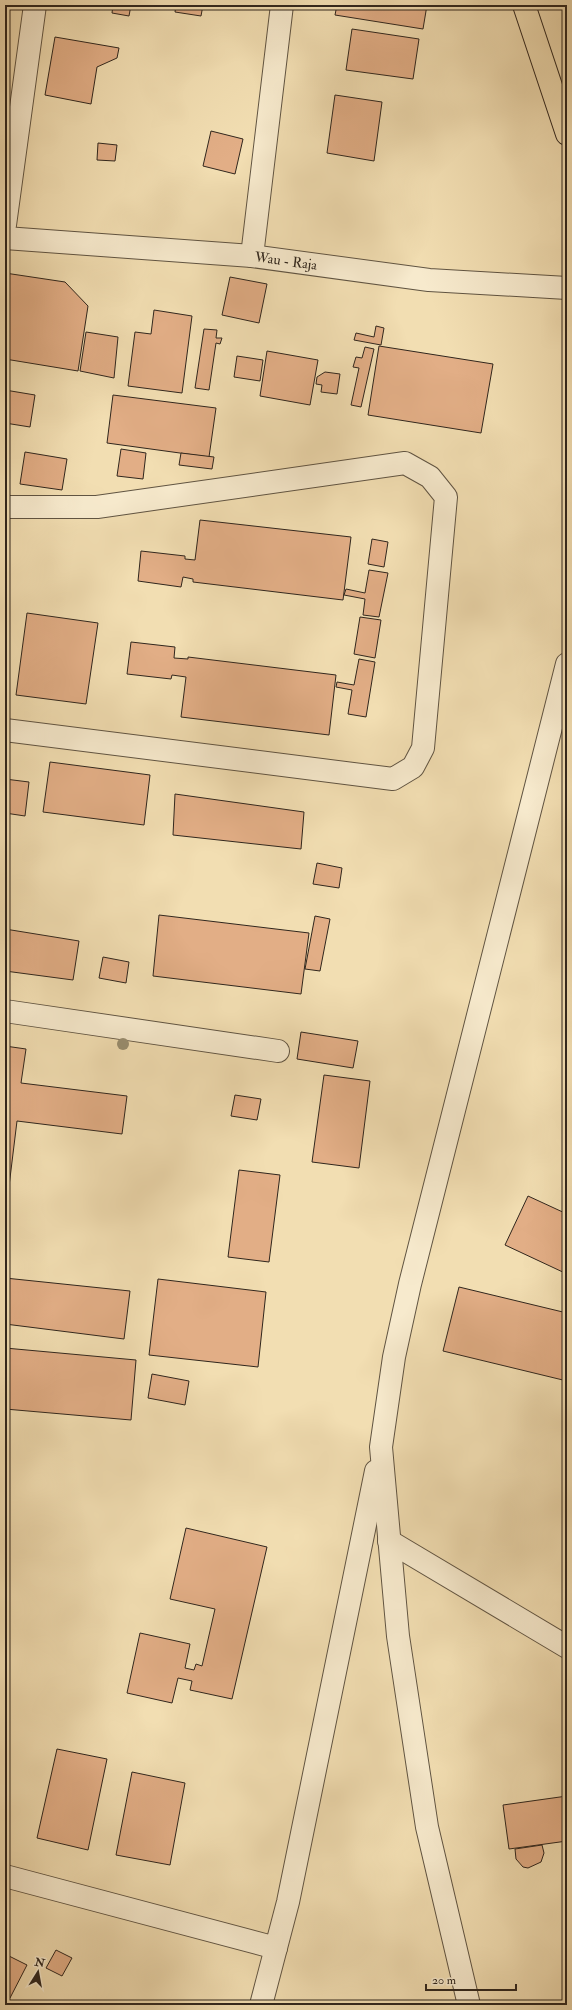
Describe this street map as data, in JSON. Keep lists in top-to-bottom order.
{
  "streets": {
    "street": ["Wau - Raja"]
  },
  "scale_bar": "20 m",
  "north": "top"
}
